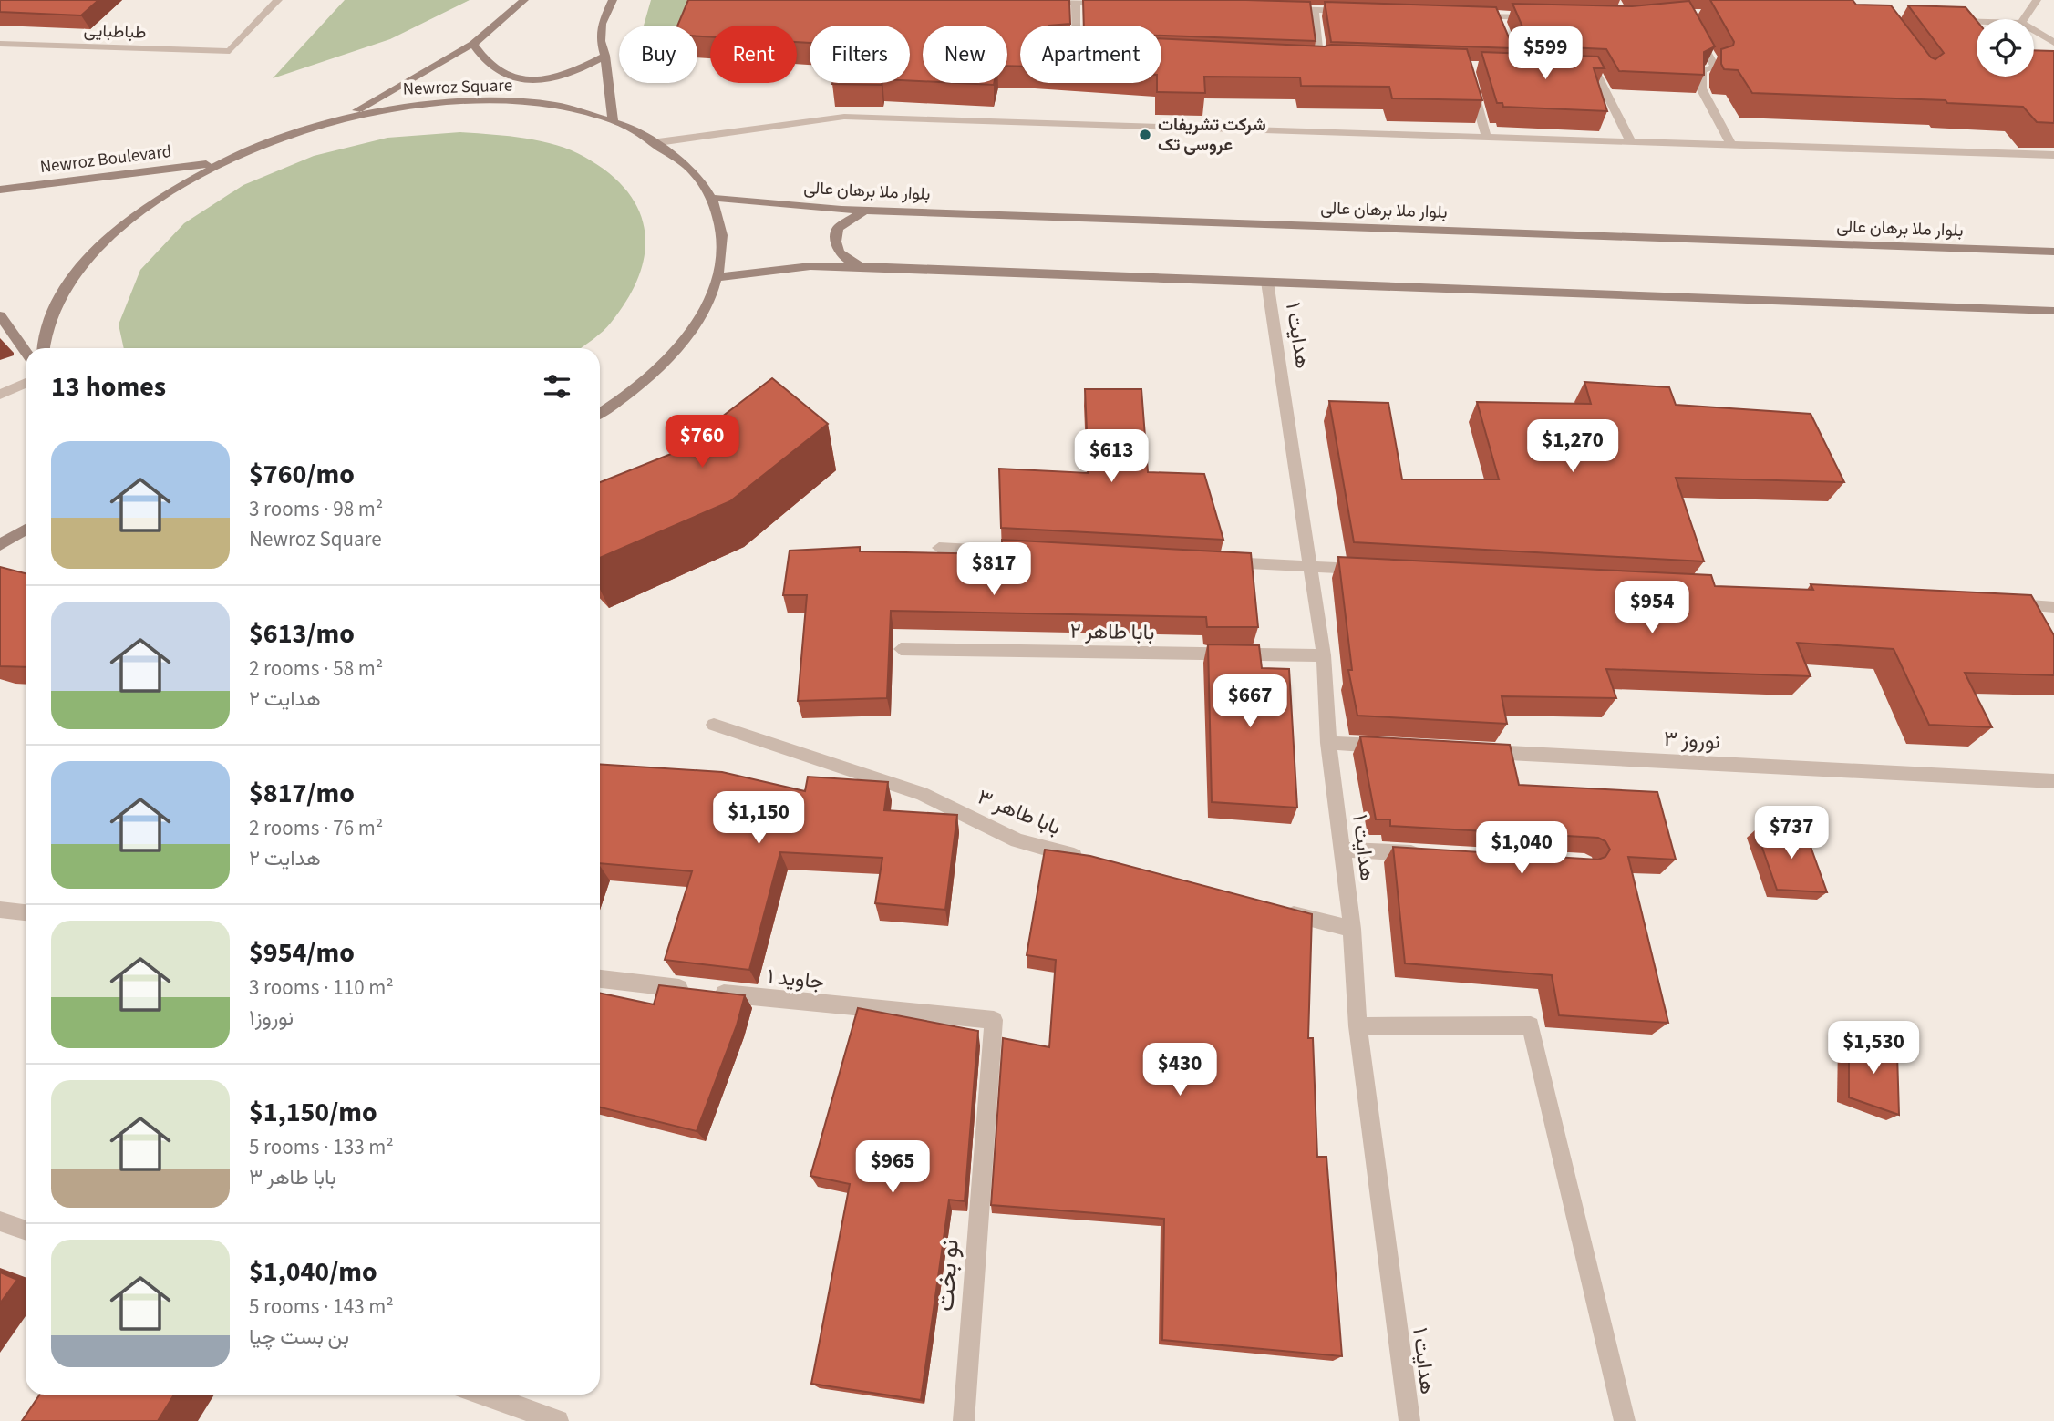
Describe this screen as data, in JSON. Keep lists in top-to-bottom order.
{
  "streets": {
    "main road": ["Newroz Square", "Newroz Boulevard", "بلوار ملا برهان عالی"],
    "street": [
      "طباطبایی",
      "هدایت ۱",
      "بابا طاهر ۲",
      "نوروز ۳",
      "بابا طاهر ۳",
      "جاوید ۱",
      "نو بخت"
    ]
  },
  "crossings": [
    ["Newroz Square", "Newroz Boulevard"],
    ["Newroz Square", "بلوار ملا برهان عالی"],
    ["هدایت ۱", "بابا طاهر ۲"],
    ["جاوید ۱", "نو بخت"]
  ],
  "places": ["شرکت تشریفات عروسی تک"],
  "page": {
    "chip": [
      "Buy",
      "Rent",
      "Filters",
      "New",
      "Apartment"
    ],
    "price": [
      "$599",
      "$760",
      "$1,270",
      "$613",
      "$817",
      "$954",
      "$667",
      "$1,150",
      "$737",
      "$1,040",
      "$1,530",
      "$430",
      "$965"
    ],
    "heading": "13 homes",
    "list": [
      {
        "name": "$760/mo",
        "note": "3 rooms · 98 m² · Newroz Square"
      },
      {
        "name": "$613/mo",
        "note": "2 rooms · 58 m² · هدایت ۲"
      },
      {
        "name": "$817/mo",
        "note": "2 rooms · 76 m² · هدایت ۲"
      },
      {
        "name": "$954/mo",
        "note": "3 rooms · 110 m² · نوروز۱"
      },
      {
        "name": "$1,150/mo",
        "note": "5 rooms · 133 m² · بابا طاهر ۳"
      },
      {
        "name": "$1,040/mo",
        "note": "5 rooms · 143 m² · بن بست چیا"
      }
    ]
  }
}
